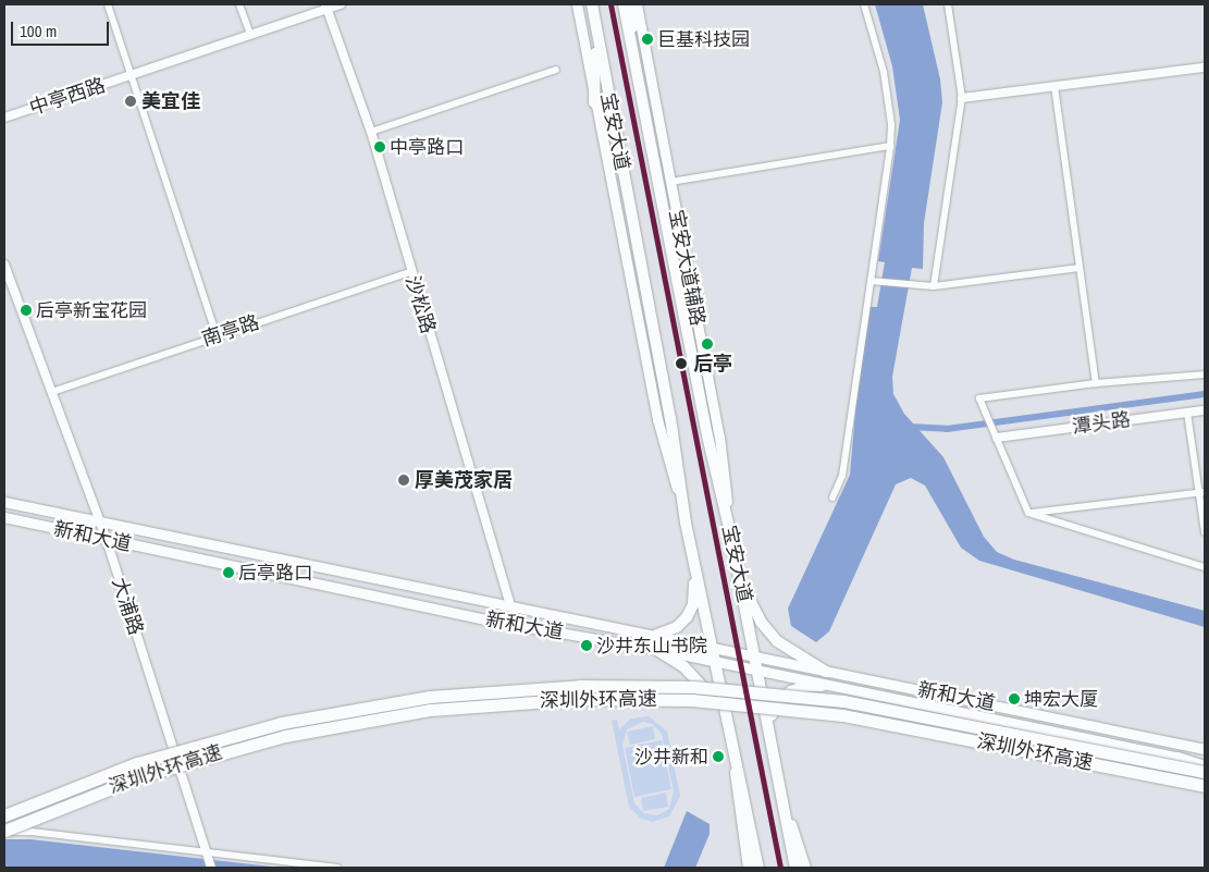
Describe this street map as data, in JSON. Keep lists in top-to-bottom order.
{
  "streets": {
    "highway": ["深圳外环高速"],
    "main road": ["宝安大道", "宝安大道辅路", "新和大道"],
    "street": [
      "中亭西路",
      "沙松路",
      "南亭路",
      "潭头路",
      "大浦路"
    ]
  },
  "crossings": [
    ["中亭西路", "沙松路"],
    ["宝安大道", "宝安大道辅路"],
    ["宝安大道", "新和大道"],
    ["沙松路", "南亭路"],
    ["沙松路", "新和大道"],
    ["南亭路", "大浦路"],
    ["新和大道", "大浦路"]
  ],
  "places": [
    "巨基科技园",
    "美宜佳",
    "中亭路口",
    "后亭新宝花园",
    "后亭",
    "厚美茂家居",
    "后亭路口",
    "沙井东山书院",
    "坤宏大厦",
    "沙井新和"
  ],
  "scale_bar": "100 m"
}
